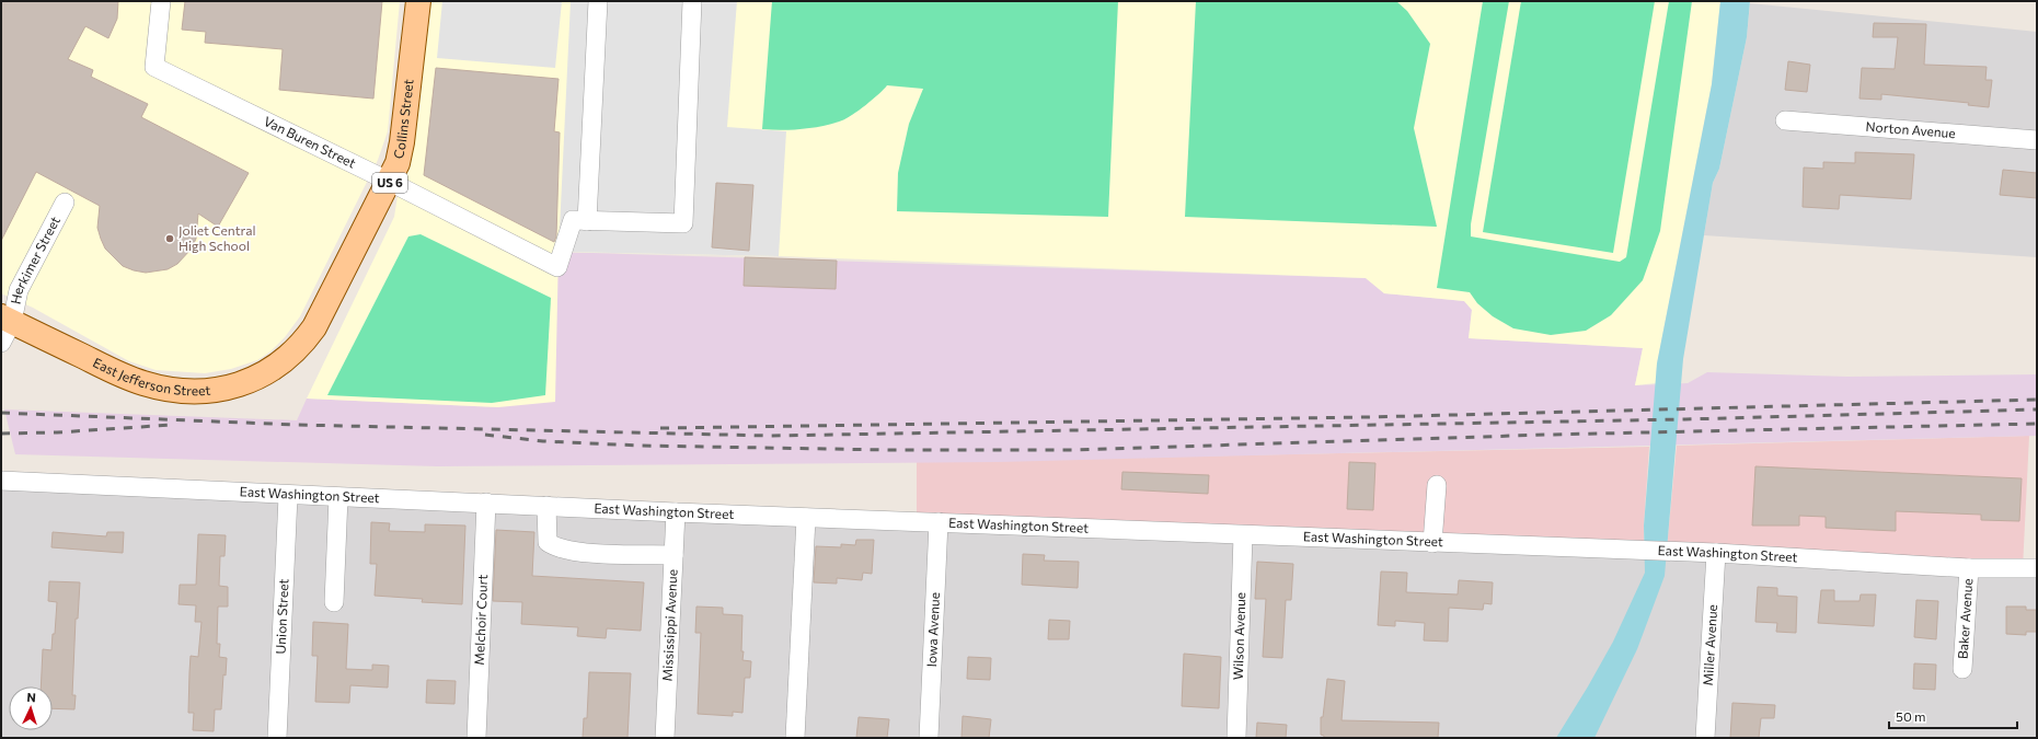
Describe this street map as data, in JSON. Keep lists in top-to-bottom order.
{
  "streets": {
    "main road": ["Collins Street", "US 6", "East Jefferson Street"],
    "street": [
      "Norton Avenue",
      "Van Buren Street",
      "Herkimer Street",
      "East Washington Street",
      "Union Street",
      "Baker Avenue",
      "Melchoir Court",
      "Mississippi Avenue",
      "Iowa Avenue",
      "Wilson Avenue",
      "Miller Avenue"
    ]
  },
  "crossings": [
    ["Collins Street", "Van Buren Street"],
    ["Collins Street", "East Jefferson Street"],
    ["Herkimer Street", "East Jefferson Street"],
    ["East Washington Street", "Union Street"],
    ["East Washington Street", "Baker Avenue"],
    ["East Washington Street", "Melchoir Court"],
    ["East Washington Street", "Mississippi Avenue"],
    ["East Washington Street", "Iowa Avenue"],
    ["East Washington Street", "Wilson Avenue"],
    ["East Washington Street", "Miller Avenue"]
  ],
  "places": ["Joliet Central High School"],
  "scale_bar": "50 m",
  "north": "top"
}
